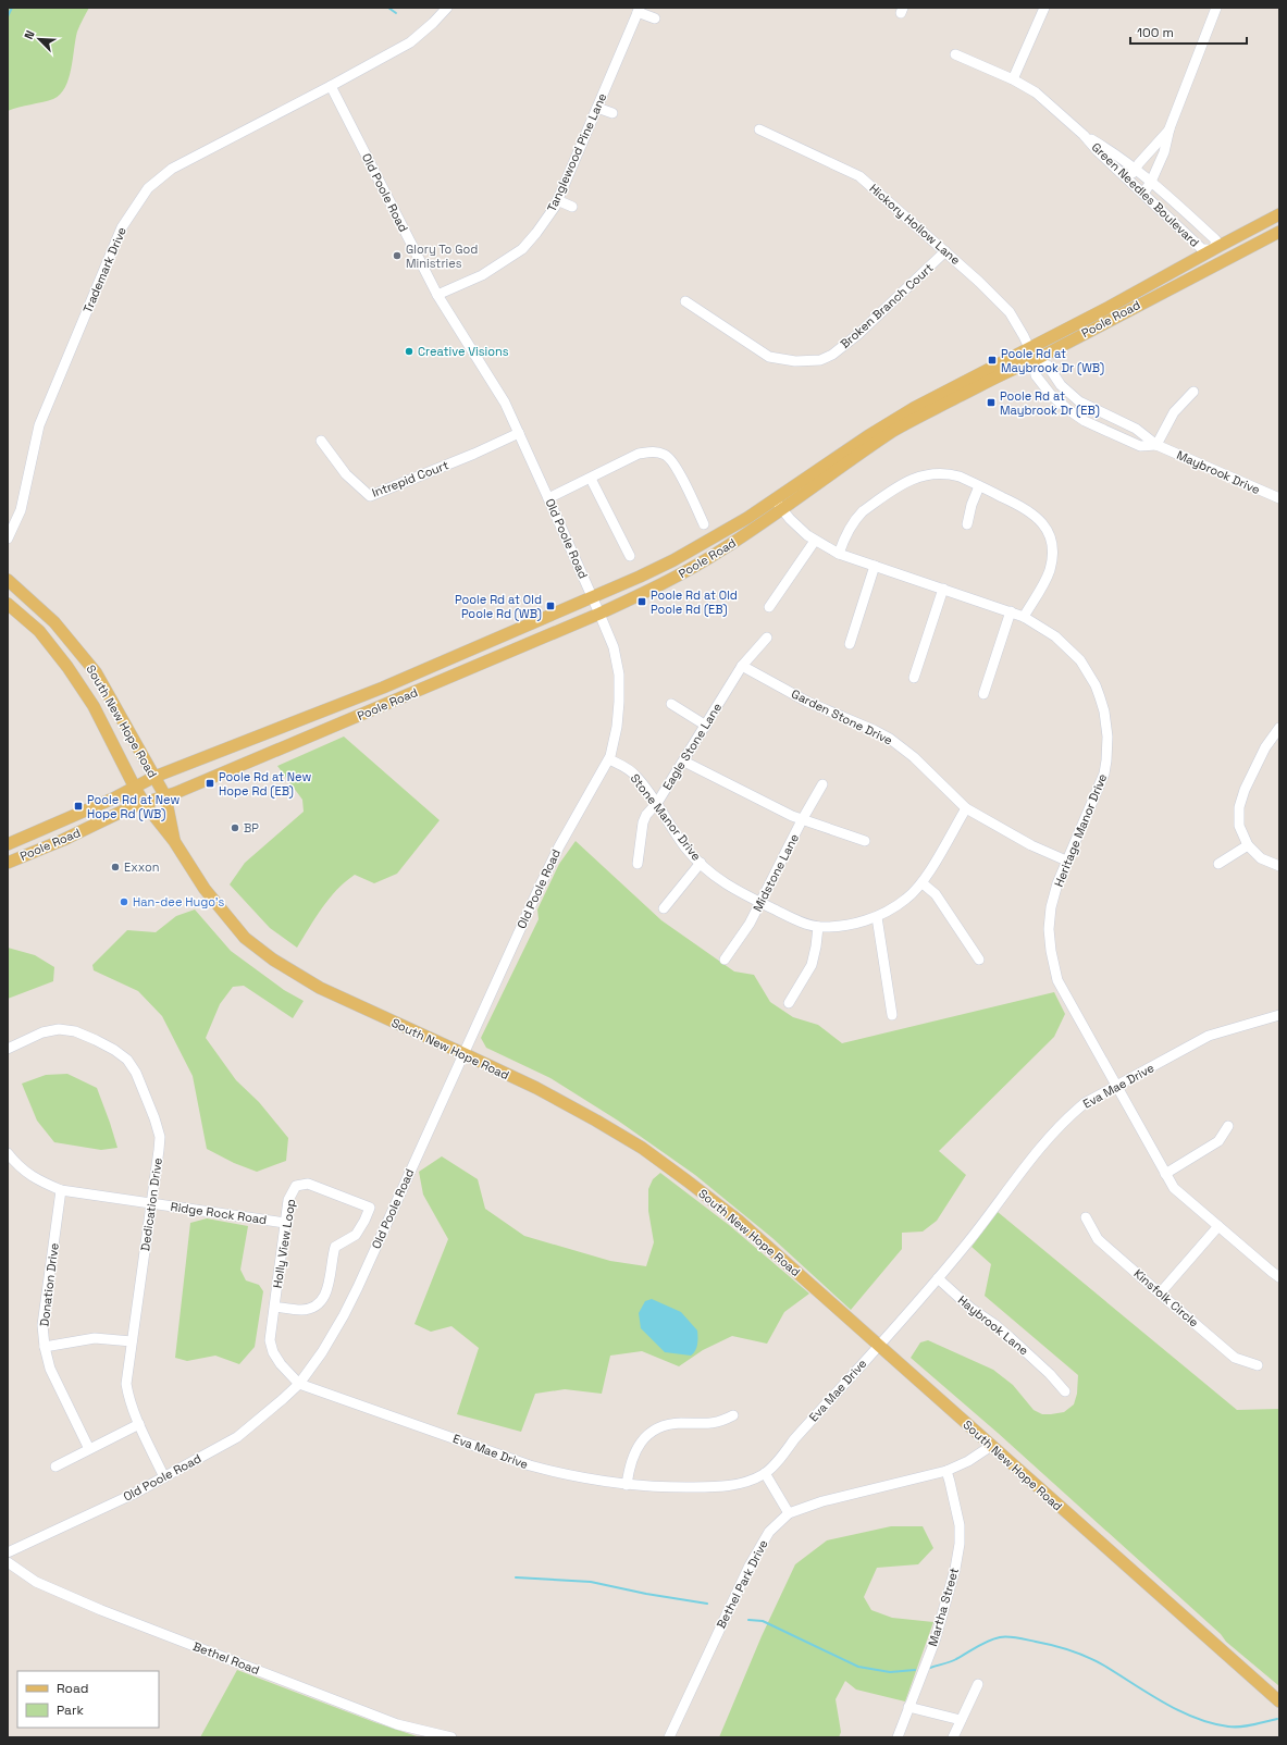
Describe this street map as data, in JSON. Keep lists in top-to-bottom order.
{
  "streets": {
    "main road": ["Poole Road", "South New Hope Road"],
    "street": [
      "Tanglewood Pine Lane",
      "Old Poole Road",
      "Green Needles Boulevard",
      "Hickory Hollow Lane",
      "Trademark Drive",
      "Broken Branch Court",
      "Maybrook Drive",
      "Intrepid Court",
      "Garden Stone Drive",
      "Eagle Stone Lane",
      "Stone Manor Drive",
      "Heritage Manor Drive",
      "Midstone Lane",
      "Eva Mae Drive",
      "Dedication Drive",
      "Ridge Rock Road",
      "Holly View Loop",
      "Donation Drive",
      "Kinsfolk Circle",
      "Haybrook Lane",
      "Bethel Park Drive",
      "Martha Street",
      "Bethel Road"
    ]
  },
  "crossings": [
    ["Tanglewood Pine Lane", "Old Poole Road"],
    ["Old Poole Road", "Trademark Drive"],
    ["Old Poole Road", "Poole Road"],
    ["Old Poole Road", "Intrepid Court"],
    ["Old Poole Road", "South New Hope Road"],
    ["Old Poole Road", "Stone Manor Drive"],
    ["Old Poole Road", "Eva Mae Drive"],
    ["Old Poole Road", "Dedication Drive"],
    ["Old Poole Road", "Holly View Loop"],
    ["Green Needles Boulevard", "Poole Road"],
    ["Hickory Hollow Lane", "Broken Branch Court"],
    ["Hickory Hollow Lane", "Poole Road"],
    ["Hickory Hollow Lane", "Maybrook Drive"],
    ["Poole Road", "Maybrook Drive"],
    ["Poole Road", "South New Hope Road"],
    ["Poole Road", "Heritage Manor Drive"],
    ["Garden Stone Drive", "Eagle Stone Lane"],
    ["Garden Stone Drive", "Stone Manor Drive"],
    ["Garden Stone Drive", "Heritage Manor Drive"],
    ["South New Hope Road", "Eva Mae Drive"],
    ["South New Hope Road", "Bethel Park Drive"],
    ["Eagle Stone Lane", "Stone Manor Drive"],
    ["Stone Manor Drive", "Midstone Lane"],
    ["Heritage Manor Drive", "Eva Mae Drive"],
    ["Eva Mae Drive", "Holly View Loop"],
    ["Eva Mae Drive", "Haybrook Lane"],
    ["Dedication Drive", "Ridge Rock Road"],
    ["Ridge Rock Road", "Holly View Loop"],
    ["Ridge Rock Road", "Donation Drive"],
    ["Bethel Park Drive", "Martha Street"]
  ],
  "places": {
    "other": [
      "Glory To God Ministries",
      "Creative Visions",
      "BP",
      "Exxon",
      "Han-dee Hugo's"
    ],
    "transit": [
      "Poole Rd at Maybrook Dr (WB)",
      "Poole Rd at Maybrook Dr (EB)",
      "Poole Rd at Old Poole Rd (EB)",
      "Poole Rd at Old Poole Rd (WB)",
      "Poole Rd at New Hope Rd (EB)",
      "Poole Rd at New Hope Rd (WB)"
    ]
  },
  "legend": ["Road", "Park"],
  "scale_bar": "100 m",
  "north": "top left"
}
